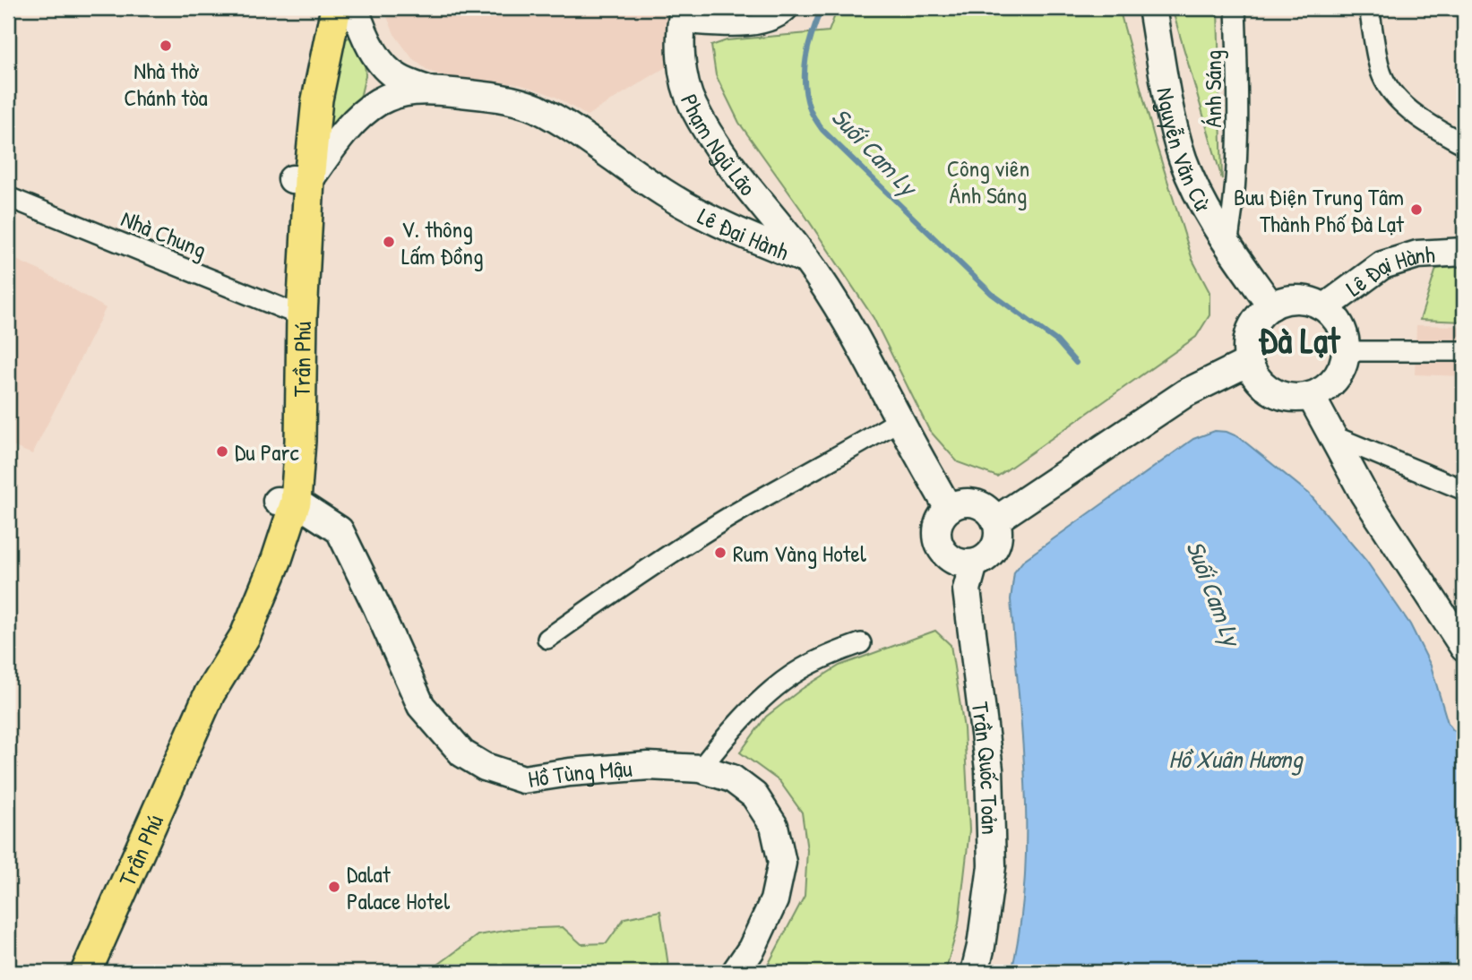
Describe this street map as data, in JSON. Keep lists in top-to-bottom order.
{
  "streets": {
    "main road": ["Trần Phú"],
    "street": [
      "Ánh Sáng",
      "Phạm Ngũ Lão",
      "Nguyễn Văn Cừ",
      "Lê Đại Hành",
      "Nhà Chung",
      "Trần Quốc Toản",
      "Hồ Tùng Mậu"
    ]
  },
  "crossings": [
    ["Ánh Sáng", "Nguyễn Văn Cừ"],
    ["Phạm Ngũ Lão", "Lê Đại Hành"],
    ["Nguyễn Văn Cừ", "Lê Đại Hành"],
    ["Lê Đại Hành", "Trần Phú"],
    ["Lê Đại Hành", "Trần Quốc Toản"],
    ["Nhà Chung", "Trần Phú"],
    ["Trần Phú", "Hồ Tùng Mậu"]
  ],
  "districts": ["Đà Lạt"],
  "water": ["Suối Cam Ly", "Hồ Xuân Hương"],
  "parks": ["Công viên Ánh Sáng"],
  "places": [
    "Nhà thờ Chánh tòa",
    "Bưu Điện Trung Tâm Thành Phố Đà Lạt",
    "V. thông Lấm Đồng",
    "Du Parc",
    "Rum Vàng Hotel",
    "Dalat Palace Hotel"
  ]
}
